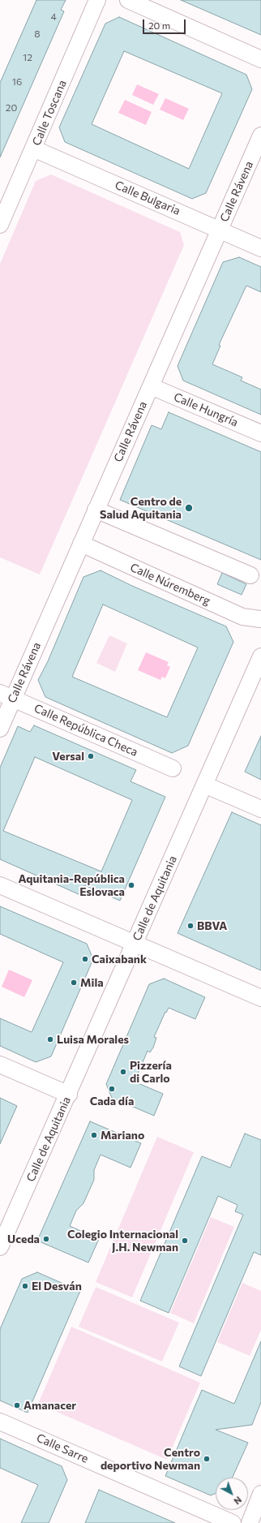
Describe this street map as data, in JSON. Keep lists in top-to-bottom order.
{
  "streets": {
    "street": [
      "Calle Toscana",
      "Calle Rávena",
      "Calle Bulgaria",
      "Calle Hungría",
      "Calle Núremberg",
      "Calle República Checa",
      "Calle de Aquitania",
      "Calle Sarre"
    ]
  },
  "crossings": [
    ["Calle Toscana", "Calle Bulgaria"],
    ["Calle Rávena", "Calle Bulgaria"],
    ["Calle Rávena", "Calle Hungría"],
    ["Calle Rávena", "Calle Núremberg"],
    ["Calle Rávena", "Calle República Checa"]
  ],
  "places": [
    "Centro de Salud Aquitania",
    "Versal",
    "Aquitania-República Eslovaca",
    "BBVA",
    "Caixabank",
    "Mila",
    "Luisa Morales",
    "Pizzería di Carlo",
    "Cada día",
    "Mariano",
    "Uceda",
    "Colegio Internacional J.H. Newman",
    "El Desván",
    "Amanacer",
    "Centro deportivo Newman"
  ],
  "house_numbers": [
    "4",
    "8",
    "12",
    "16",
    "20"
  ],
  "scale_bar": "20 m",
  "north": "bottom right"
}
